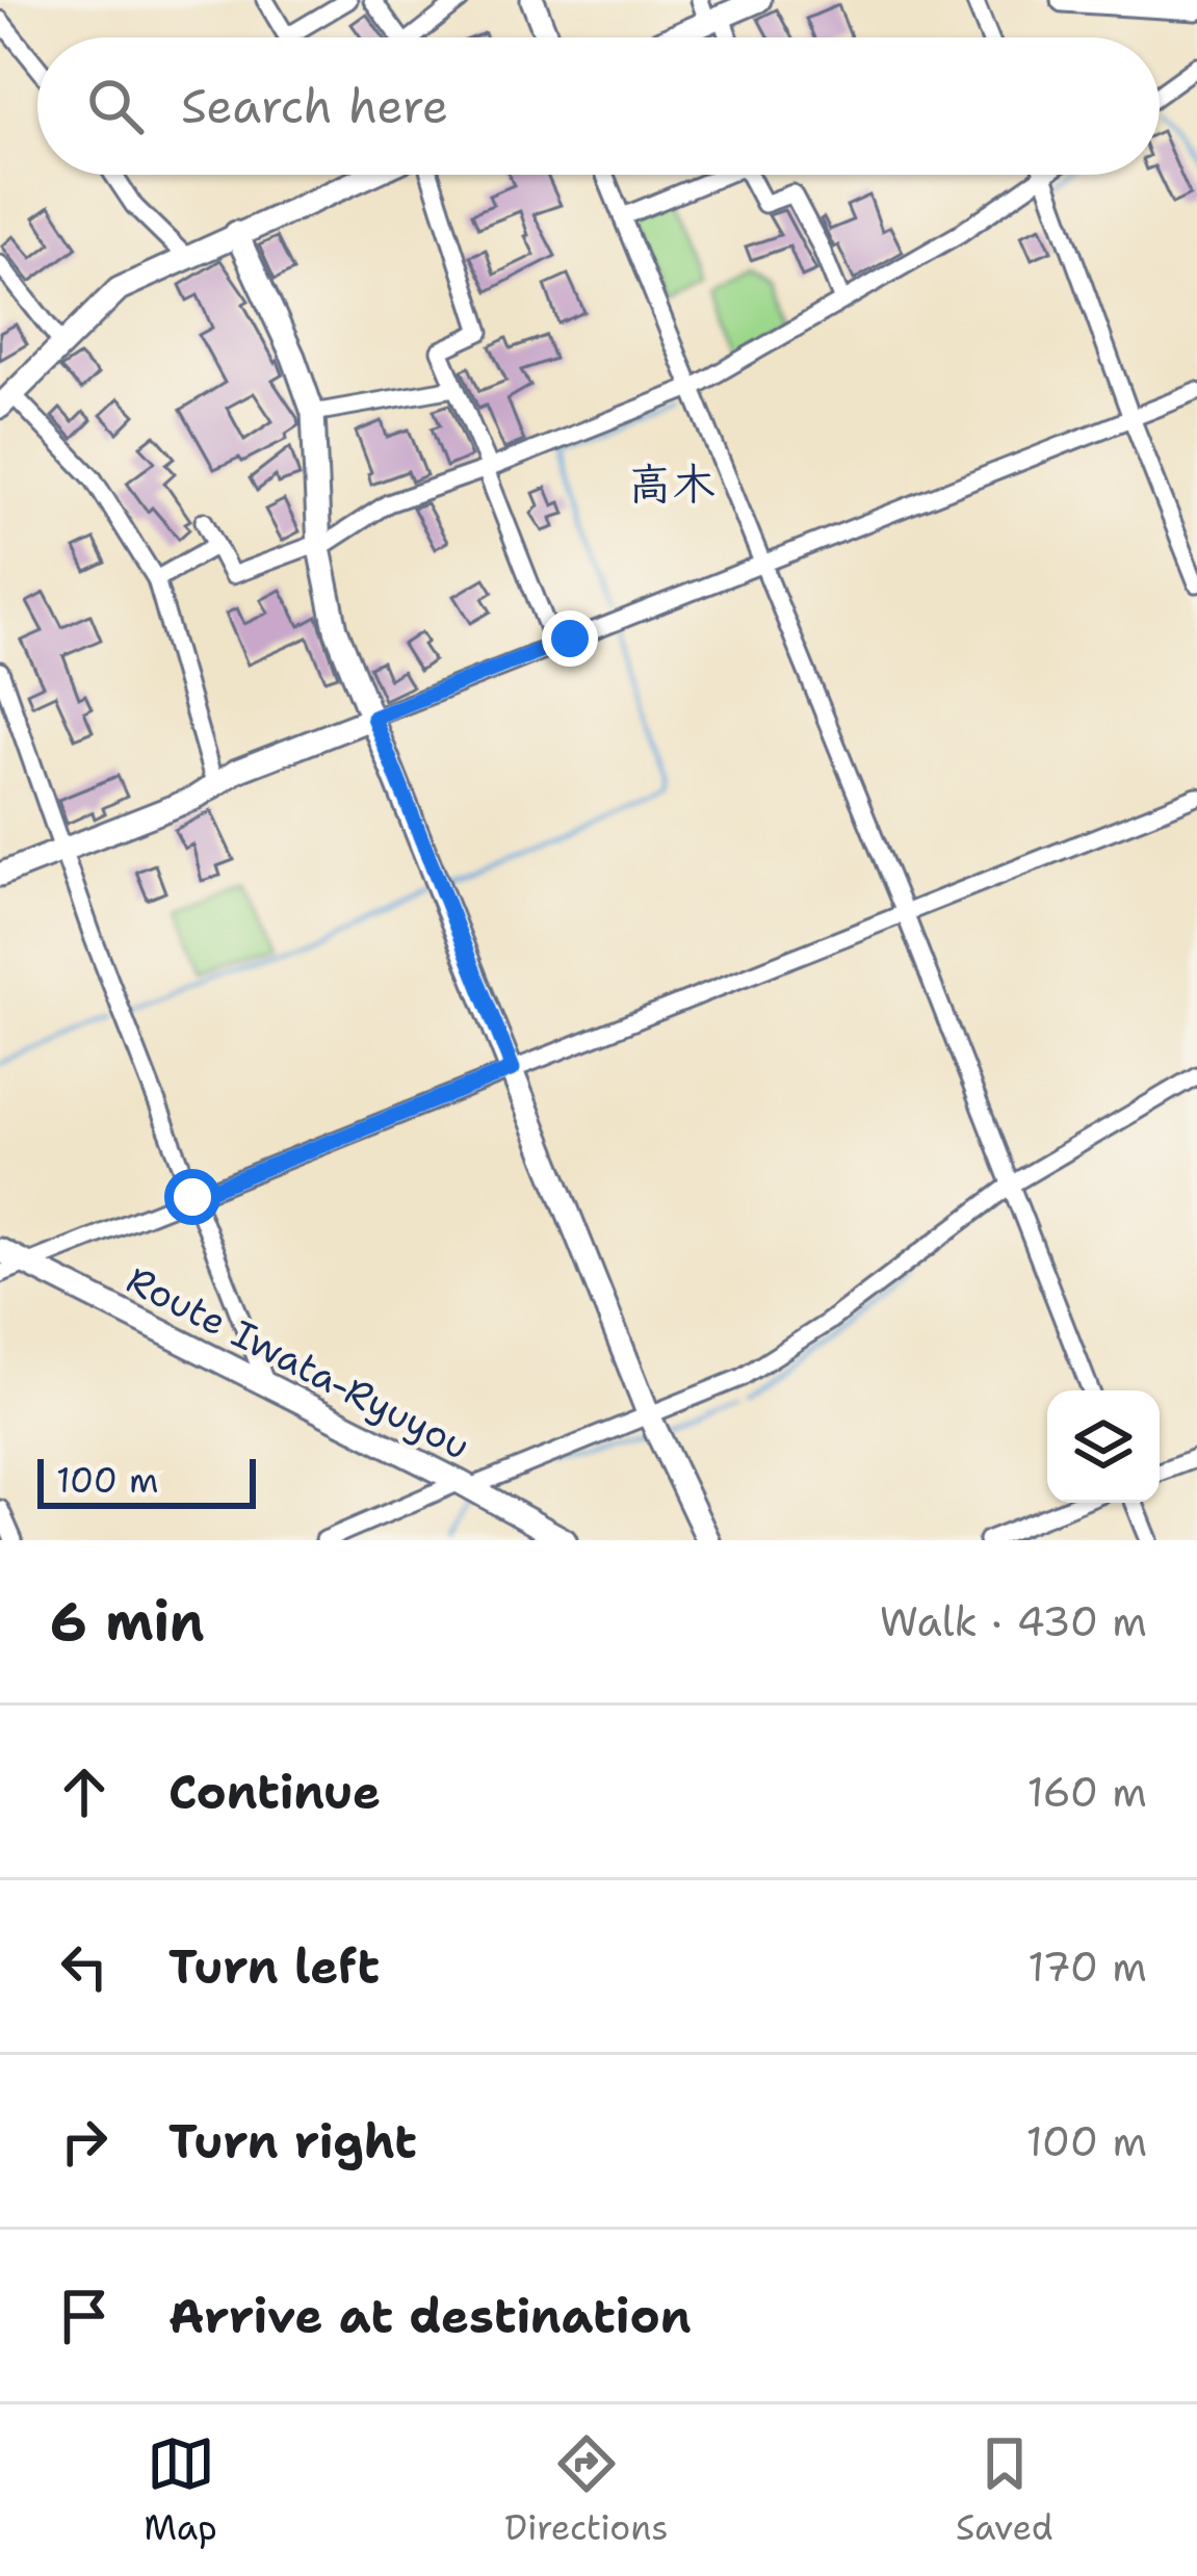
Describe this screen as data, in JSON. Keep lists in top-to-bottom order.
{
  "streets": {
    "street": ["Route Iwata-Ryuyou"]
  },
  "districts": ["高木"],
  "scale_bar": "100 m",
  "page": {
    "search": "Search here",
    "scale": "100 m",
    "heading": ["6 min", "Walk · 430 m"],
    "list": [
      ["Continue", "160 m"],
      ["Turn left", "170 m"],
      ["Turn right", "100 m"],
      "Arrive at destination"
    ],
    "nav": ["Map", "Directions", "Saved"]
  }
}
